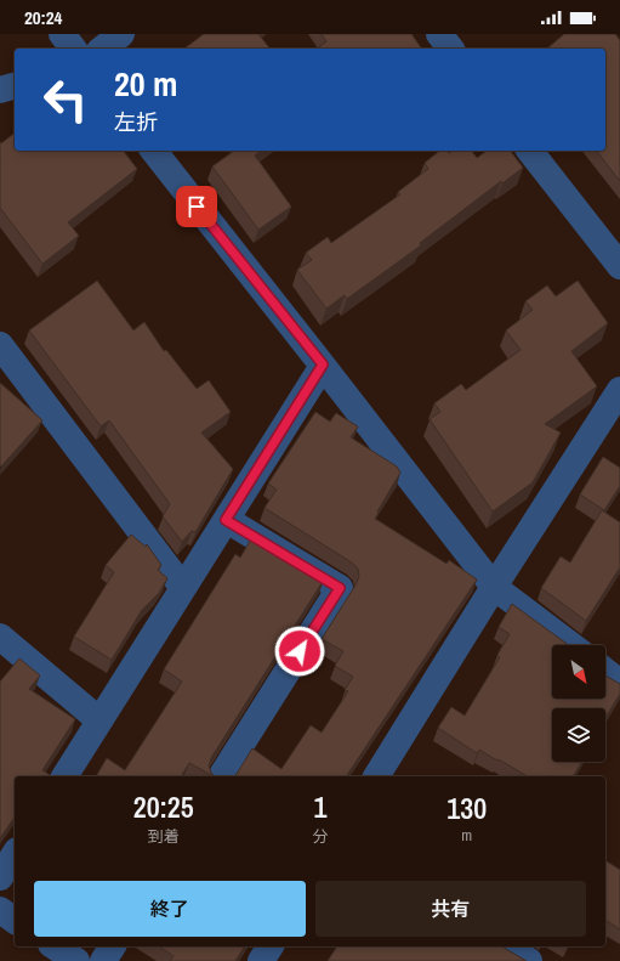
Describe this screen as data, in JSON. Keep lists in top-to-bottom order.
{
  "north": "bottom right",
  "page": {
    "status": "20:24",
    "turn": ["20 m", "左折"],
    "eta": [
      "20:25",
      "到着",
      "1",
      "分",
      "130",
      "m"
    ],
    "buttons": ["終了", "共有"]
  }
}
